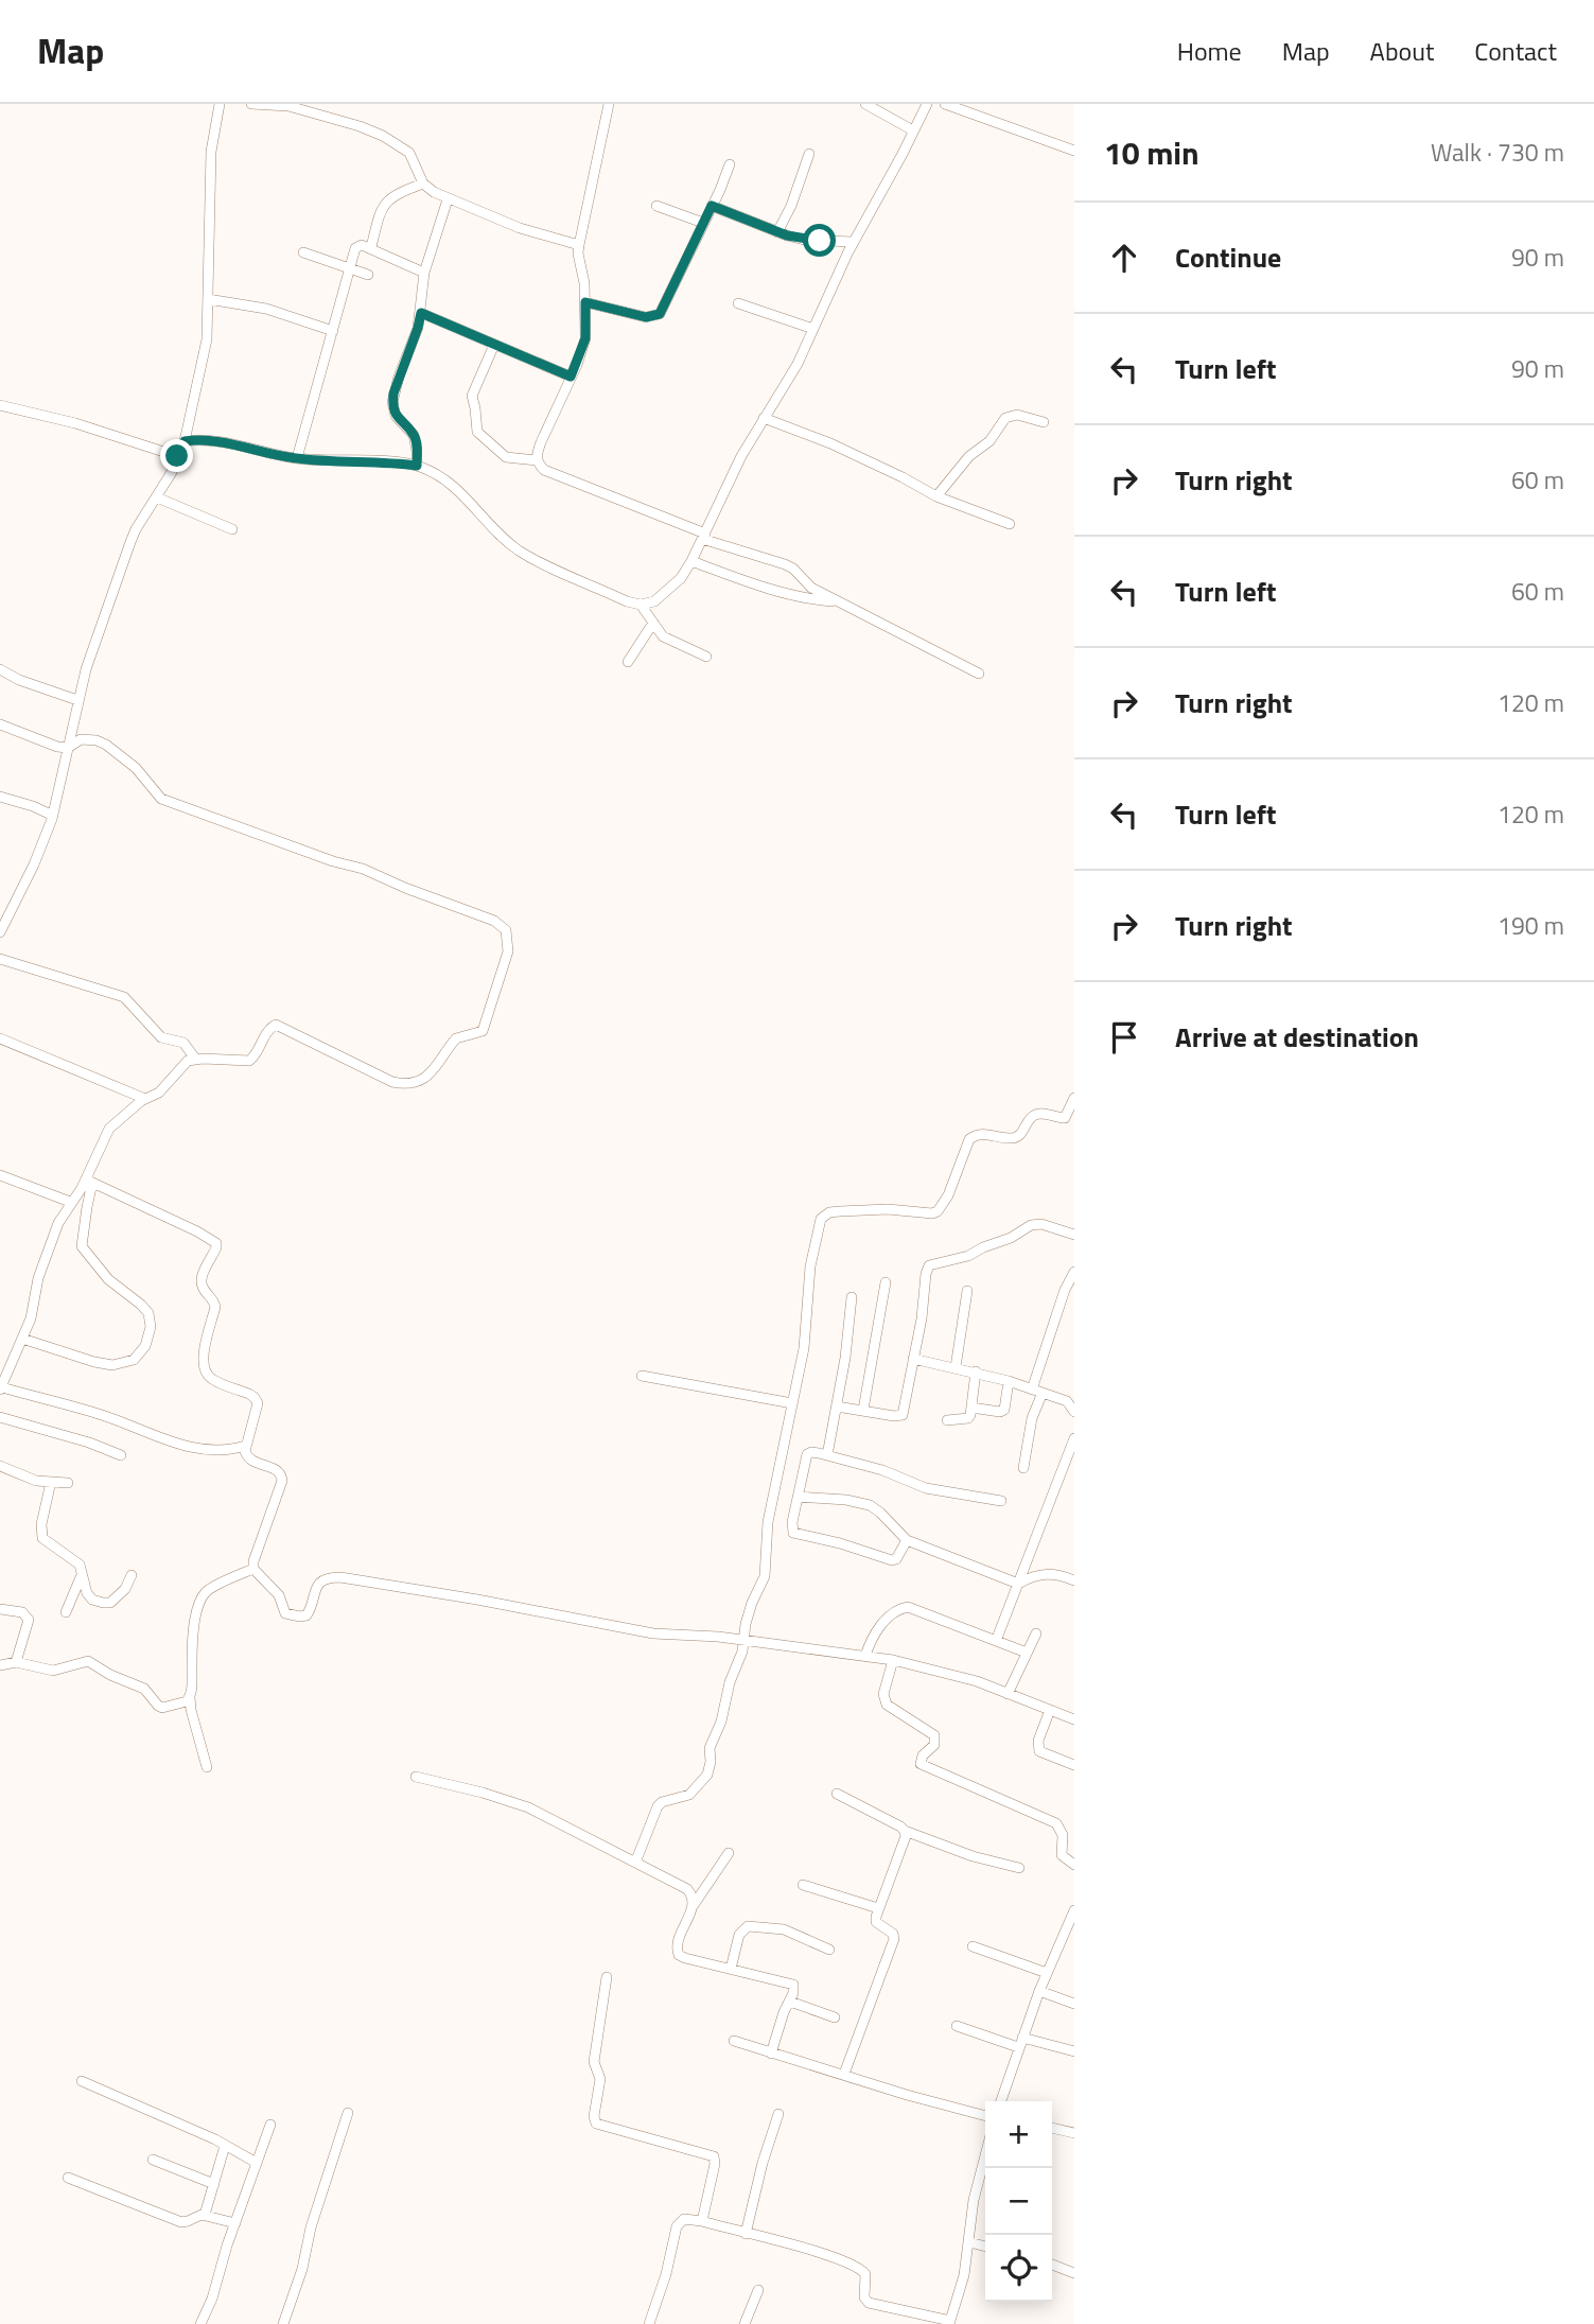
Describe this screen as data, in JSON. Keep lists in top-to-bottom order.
{
  "page": {
    "header": "Map",
    "nav": [
      "Home",
      "Map",
      "About",
      "Contact"
    ],
    "heading": ["10 min", "Walk · 730 m"],
    "list": [
      ["Continue", "90 m"],
      ["Turn left", "90 m"],
      ["Turn right", "60 m"],
      ["Turn left", "60 m"],
      ["Turn right", "120 m"],
      ["Turn left", "120 m"],
      ["Turn right", "190 m"],
      "Arrive at destination"
    ],
    "map_buttons": ["+", "−"]
  }
}
